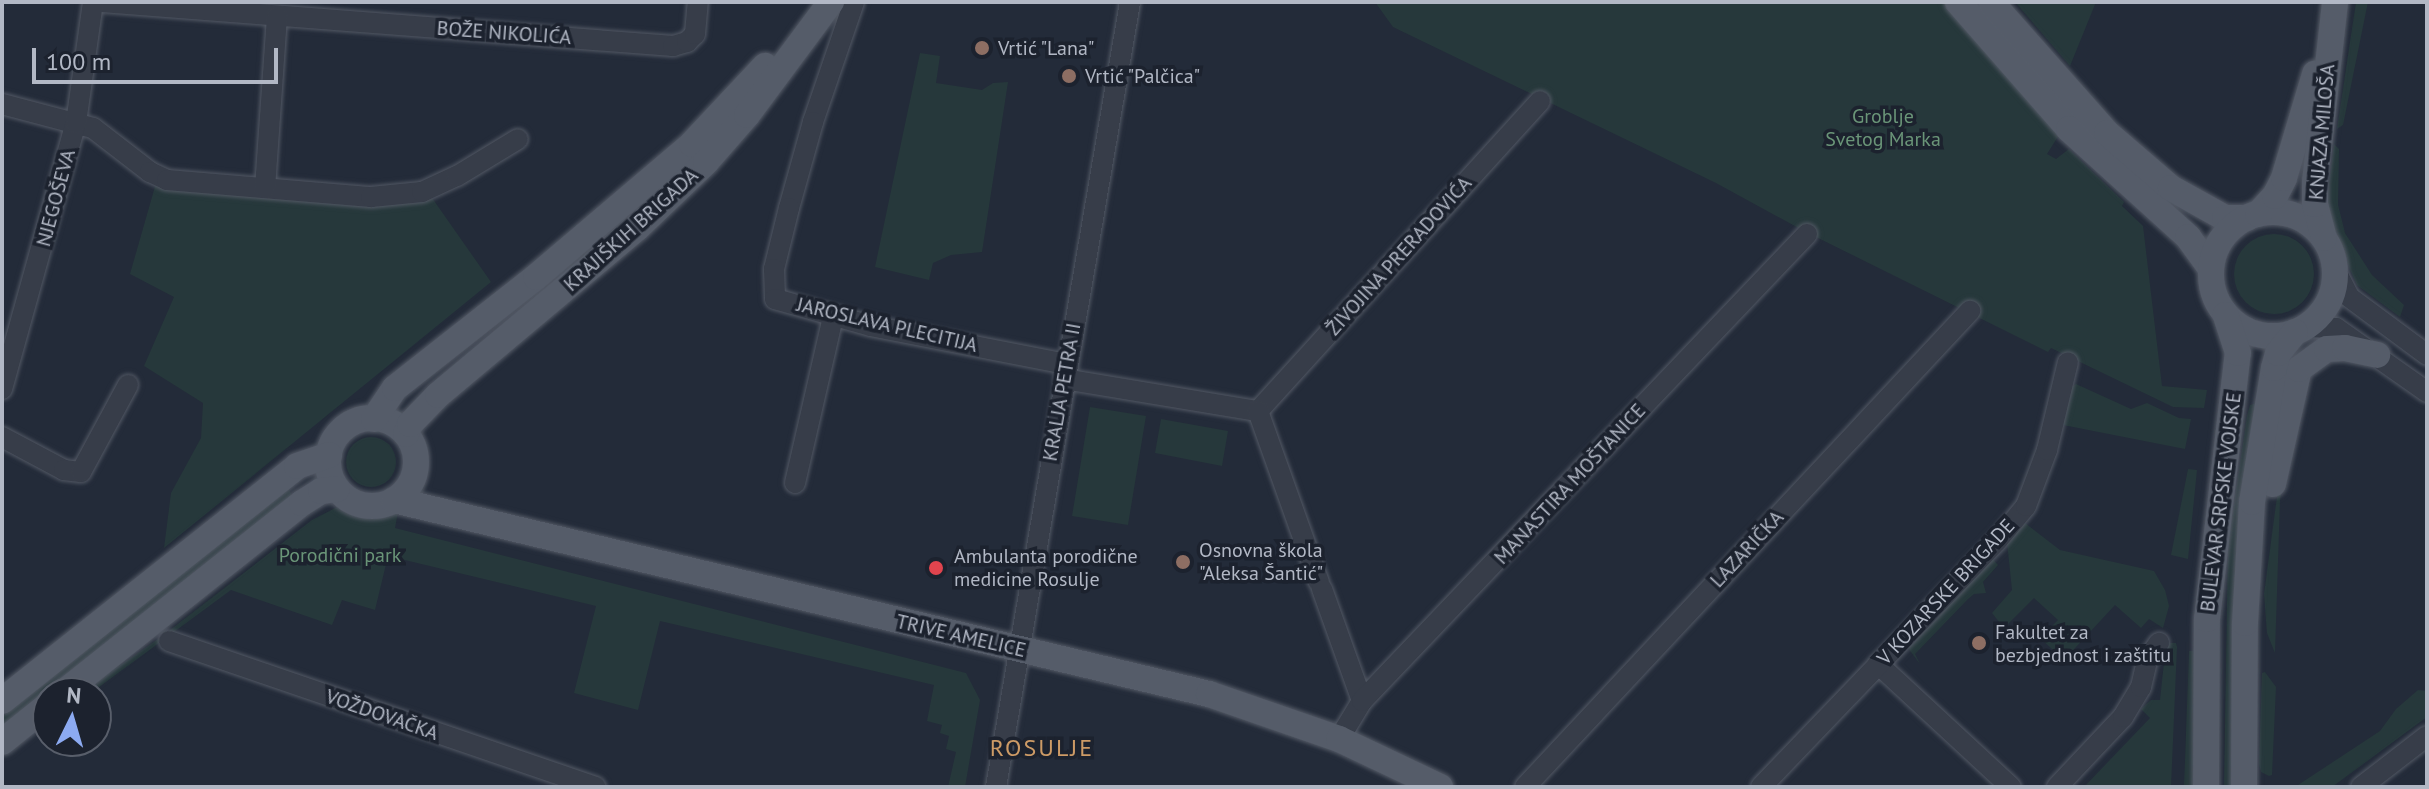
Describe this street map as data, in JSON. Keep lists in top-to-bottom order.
{
  "streets": {
    "main road": [
      "KNJAZA MILOŠA",
      "KRAJIŠKIH BRIGADA",
      "BULEVAR SRPSKE VOJSKE",
      "TRIVE AMELICE"
    ],
    "street": [
      "BOŽE NIKOLIĆA",
      "NJEGOŠEVA",
      "ŽIVOJINA PRERADOVIĆA",
      "JAROSLAVA PLECITIJA",
      "KRALJA PETRA II",
      "MANASTIRA MOŠTANICE",
      "LAZARIČKA",
      "V KOZARSKE BRIGADE",
      "VOŽDOVAČKA"
    ]
  },
  "crossings": [
    ["KNJAZA MILOŠA", "BULEVAR SRPSKE VOJSKE"],
    ["KRAJIŠKIH BRIGADA", "TRIVE AMELICE"],
    ["JAROSLAVA PLECITIJA", "KRALJA PETRA II"],
    ["KRALJA PETRA II", "TRIVE AMELICE"],
    ["MANASTIRA MOŠTANICE", "TRIVE AMELICE"]
  ],
  "districts": ["ROSULJE"],
  "parks": ["Groblje Svetog Marka", "Porodični park"],
  "places": [
    "Vrtić \"Lana\"",
    "Vrtić \"Palčica\"",
    "Osnovna škola \"Aleksa Šantić\"",
    "Ambulanta porodične medicine Rosulje",
    "Fakultet za bezbjednost i zaštitu"
  ],
  "scale_bar": "100 m",
  "north": "top"
}
